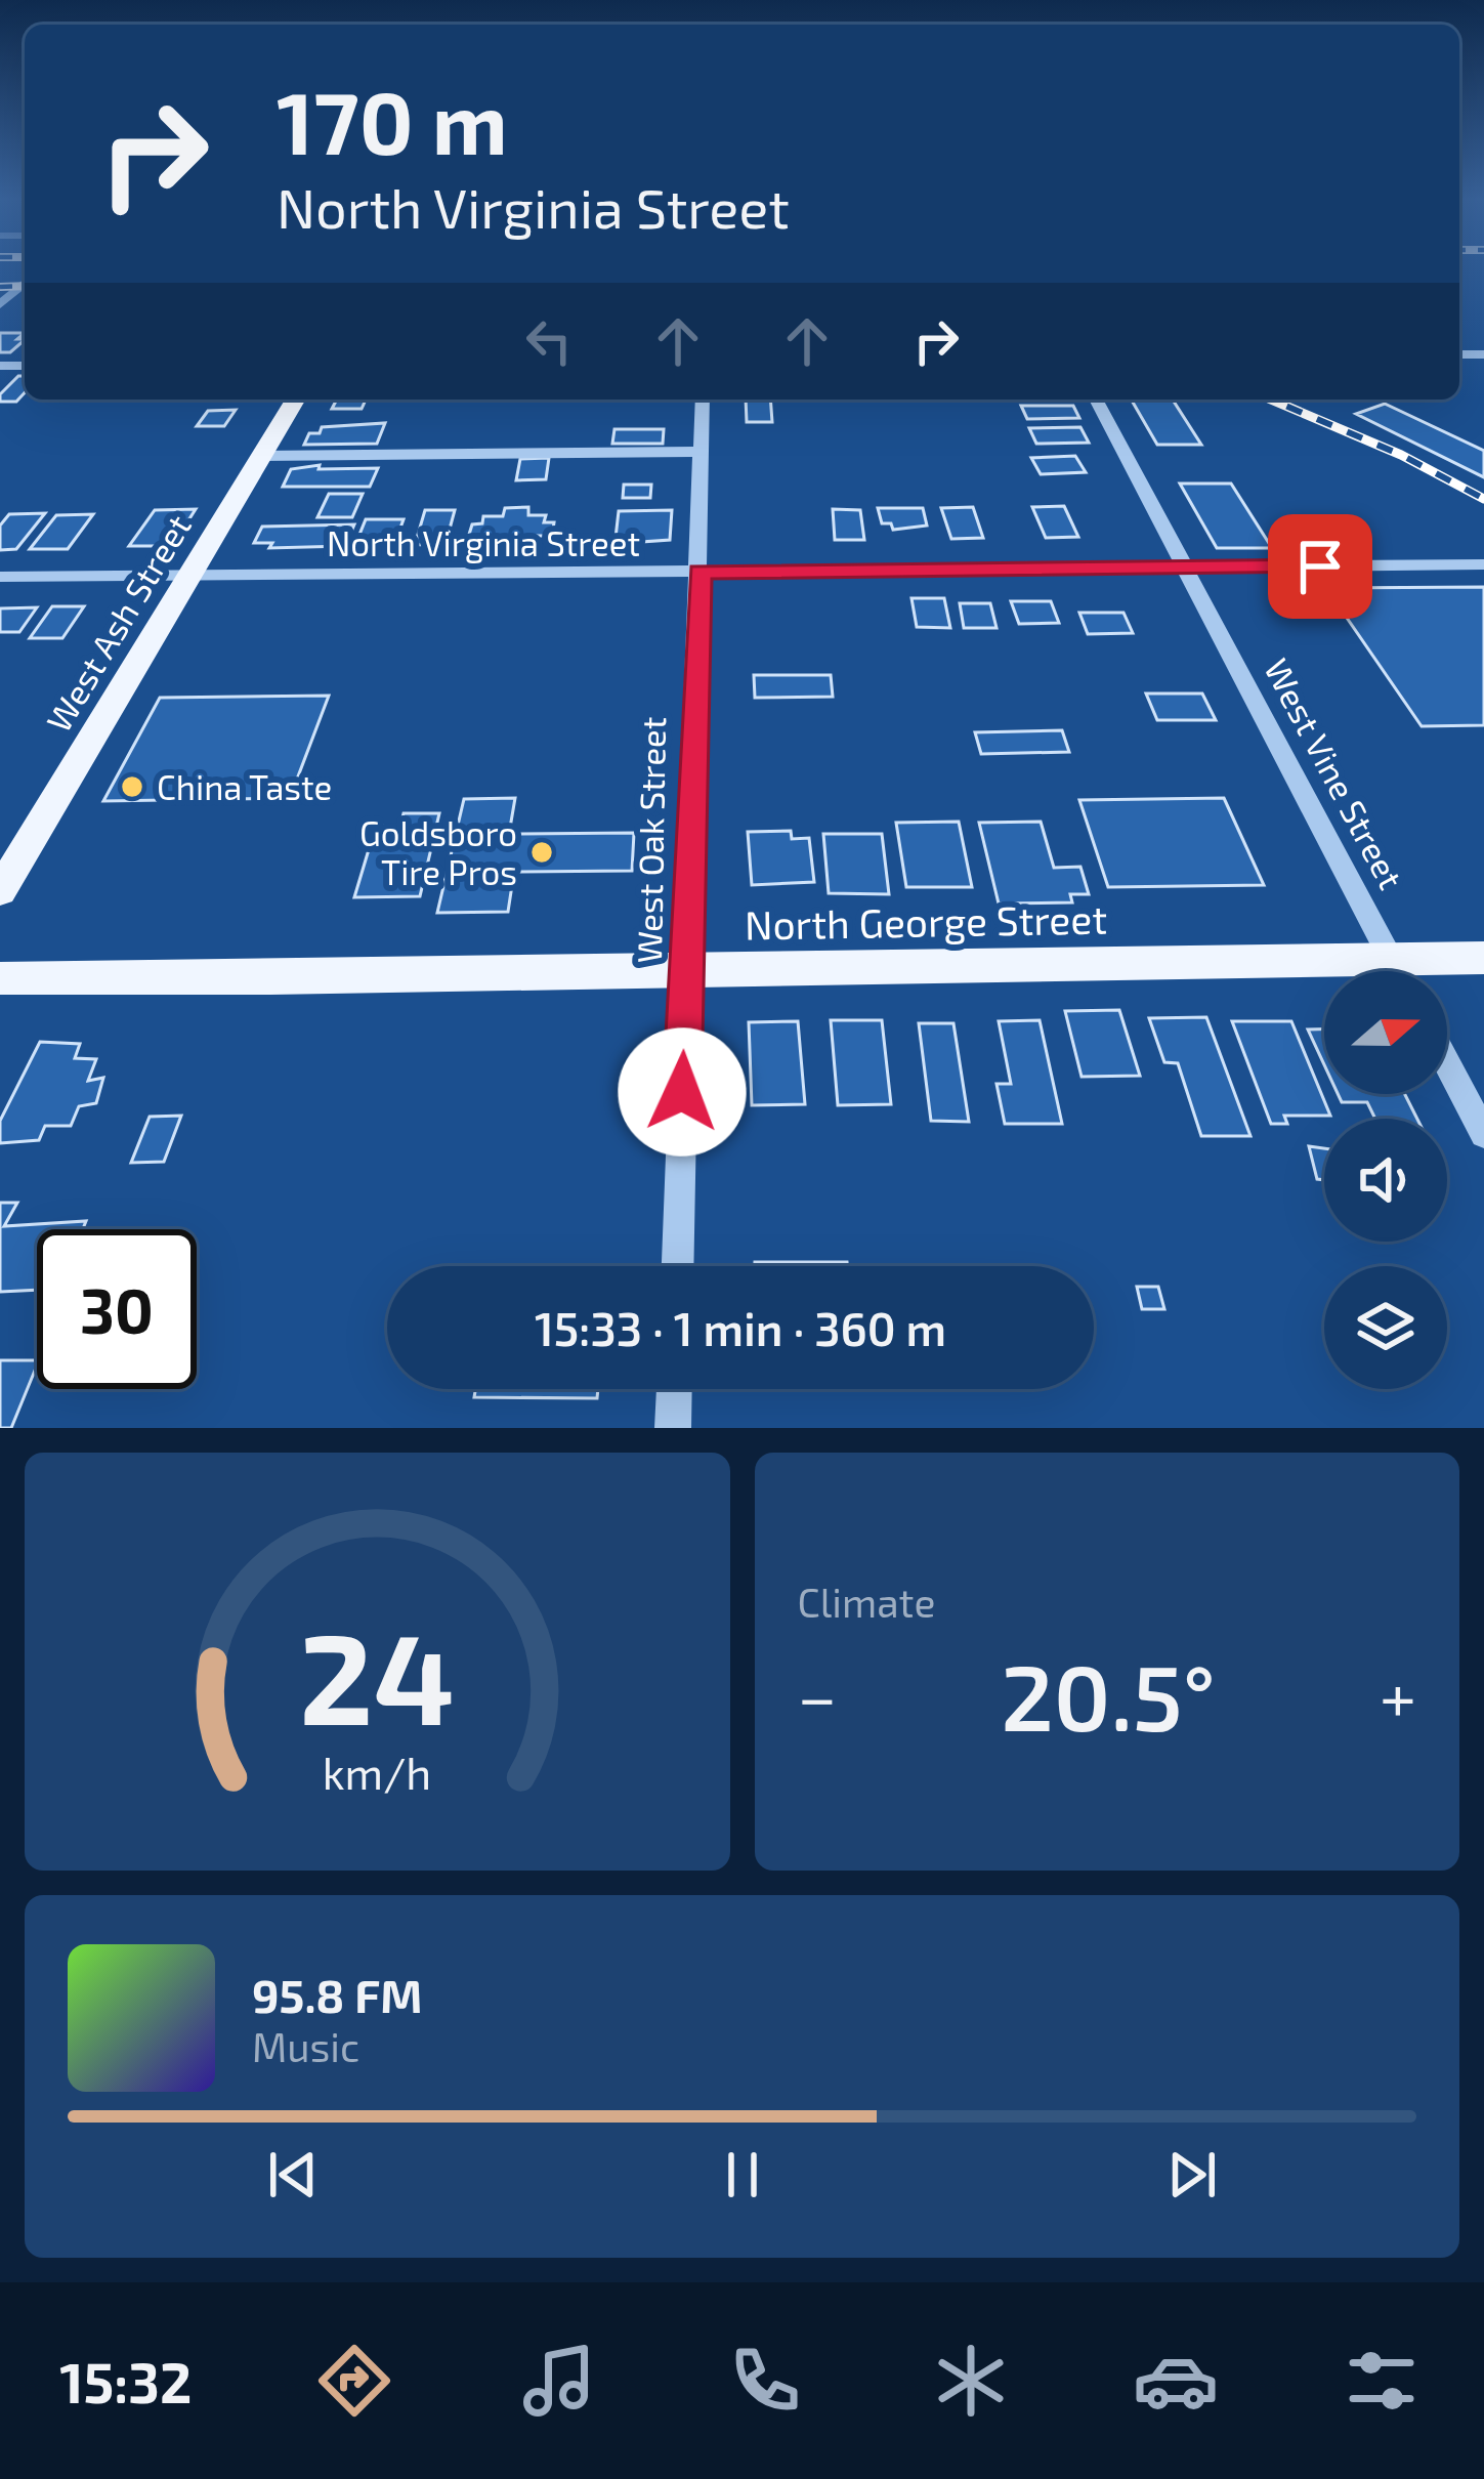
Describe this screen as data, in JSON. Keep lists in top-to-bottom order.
{
  "streets": {
    "main road": ["West Ash Street", "North George Street"],
    "street": ["North Virginia Street", "West Vine Street", "West Oak Street"]
  },
  "crossings": [
    ["North Virginia Street", "West Ash Street"],
    ["North Virginia Street", "West Vine Street"],
    ["North Virginia Street", "West Oak Street"],
    ["West Oak Street", "North George Street"]
  ],
  "places": ["China Taste", "Goldsboro Tire Pros"],
  "north": "right",
  "page": {
    "turn": ["170 m", "North Virginia Street"],
    "limit": "30",
    "trip": "15:33 · 1 min · 360 m",
    "tile": "Climate",
    "heat": ["−", "20.5°", "+"],
    "song": ["95.8 FM", "Music"],
    "tabs": "15:32",
    "gauge": ["24", "km/h"]
  }
}
